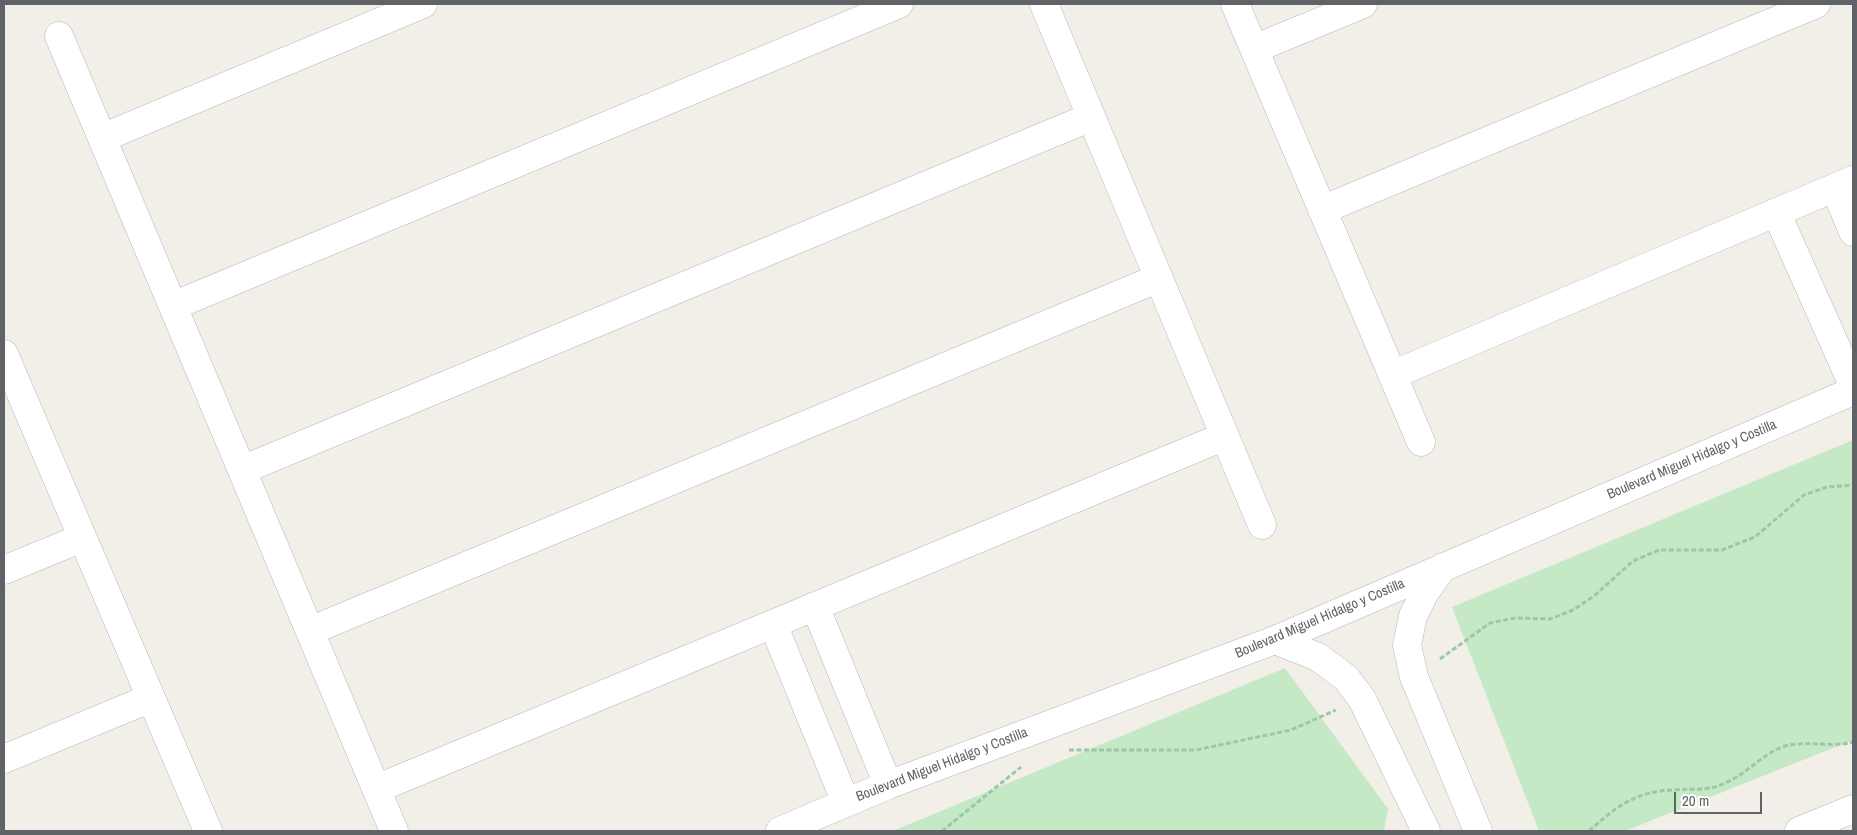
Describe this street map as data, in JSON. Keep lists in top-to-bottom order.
{
  "streets": {
    "street": ["Boulevard Miguel Hidalgo y Costilla"]
  },
  "scale_bar": "20 m"
}
